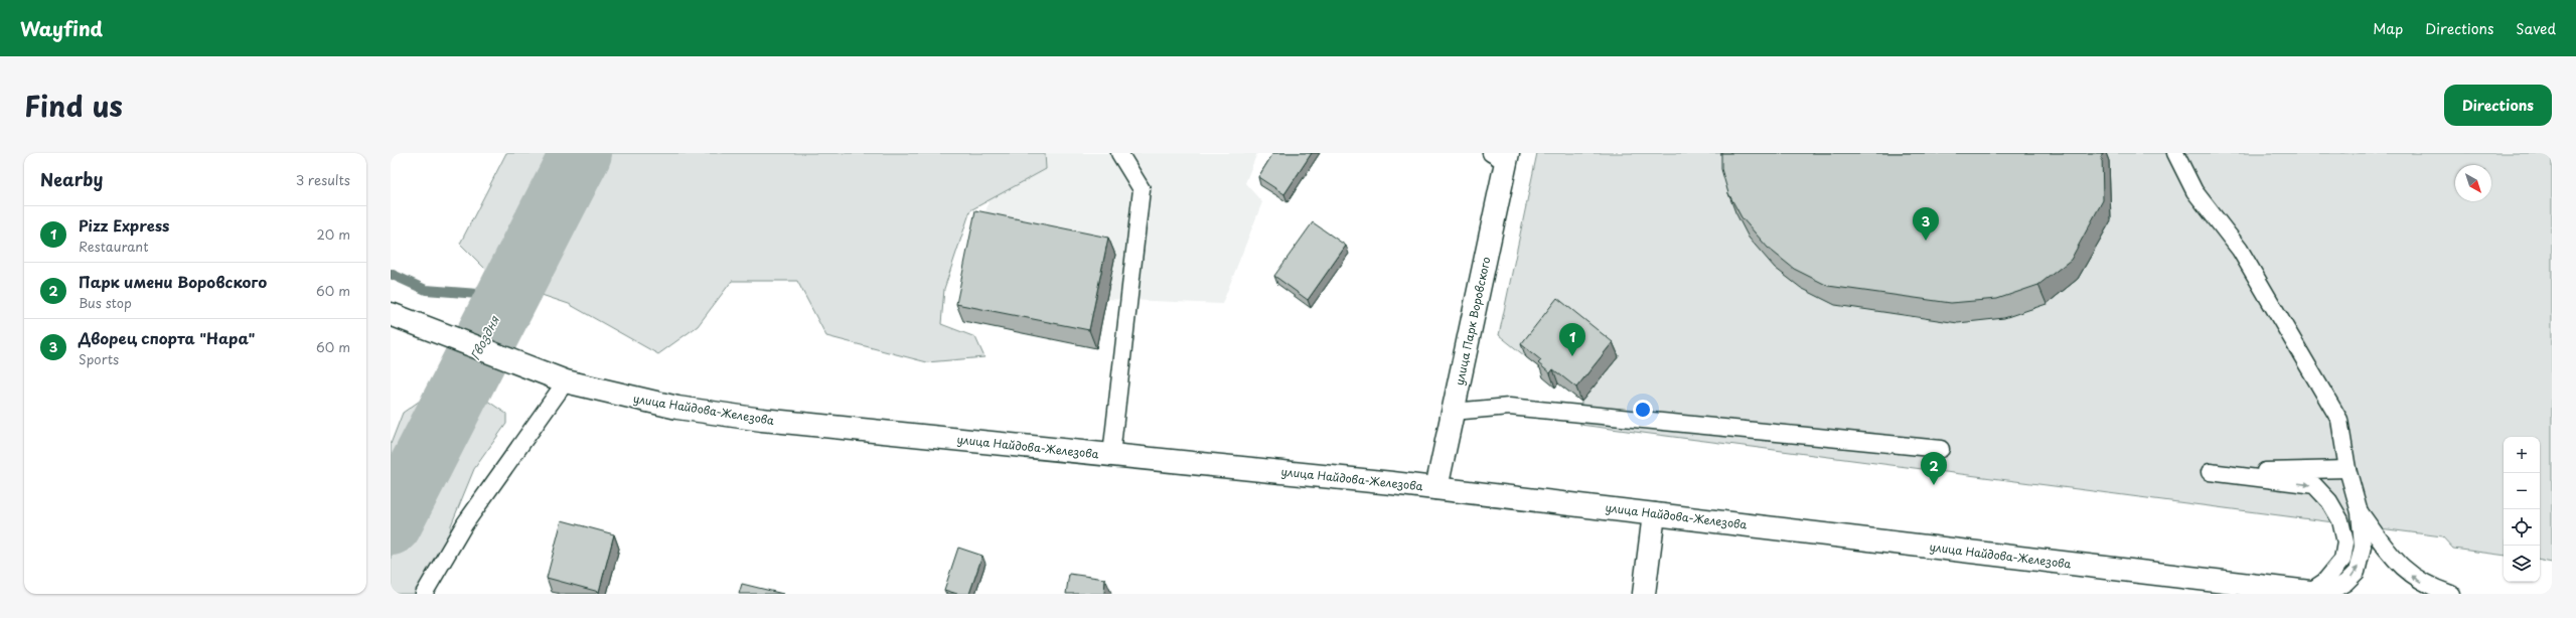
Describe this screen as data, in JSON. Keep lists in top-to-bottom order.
{
  "streets": {
    "main road": ["улица Парк Воровского", "улица Найдова-Железова"]
  },
  "crossings": [
    ["улица Парк Воровского", "улица Найдова-Железова"]
  ],
  "water": ["Гвоздня"],
  "north": "bottom right",
  "page": {
    "header": "Wayfind",
    "nav": ["Map", "Directions", "Saved"],
    "title": "Find us",
    "buttons": "Directions",
    "heading": ["Nearby", "3 results"],
    "list": [
      {
        "mark": "1",
        "name": "Pizz Express",
        "note": "Restaurant",
        "value": "20 m"
      },
      {
        "mark": "2",
        "name": "Парк имени Воровского",
        "note": "Bus stop",
        "value": "60 m"
      },
      {
        "mark": "3",
        "name": "Дворец спорта \"Нара\"",
        "note": "Sports",
        "value": "60 m"
      }
    ],
    "pins": ["3", "1", "2"],
    "map_buttons": ["+", "−"]
  }
}
